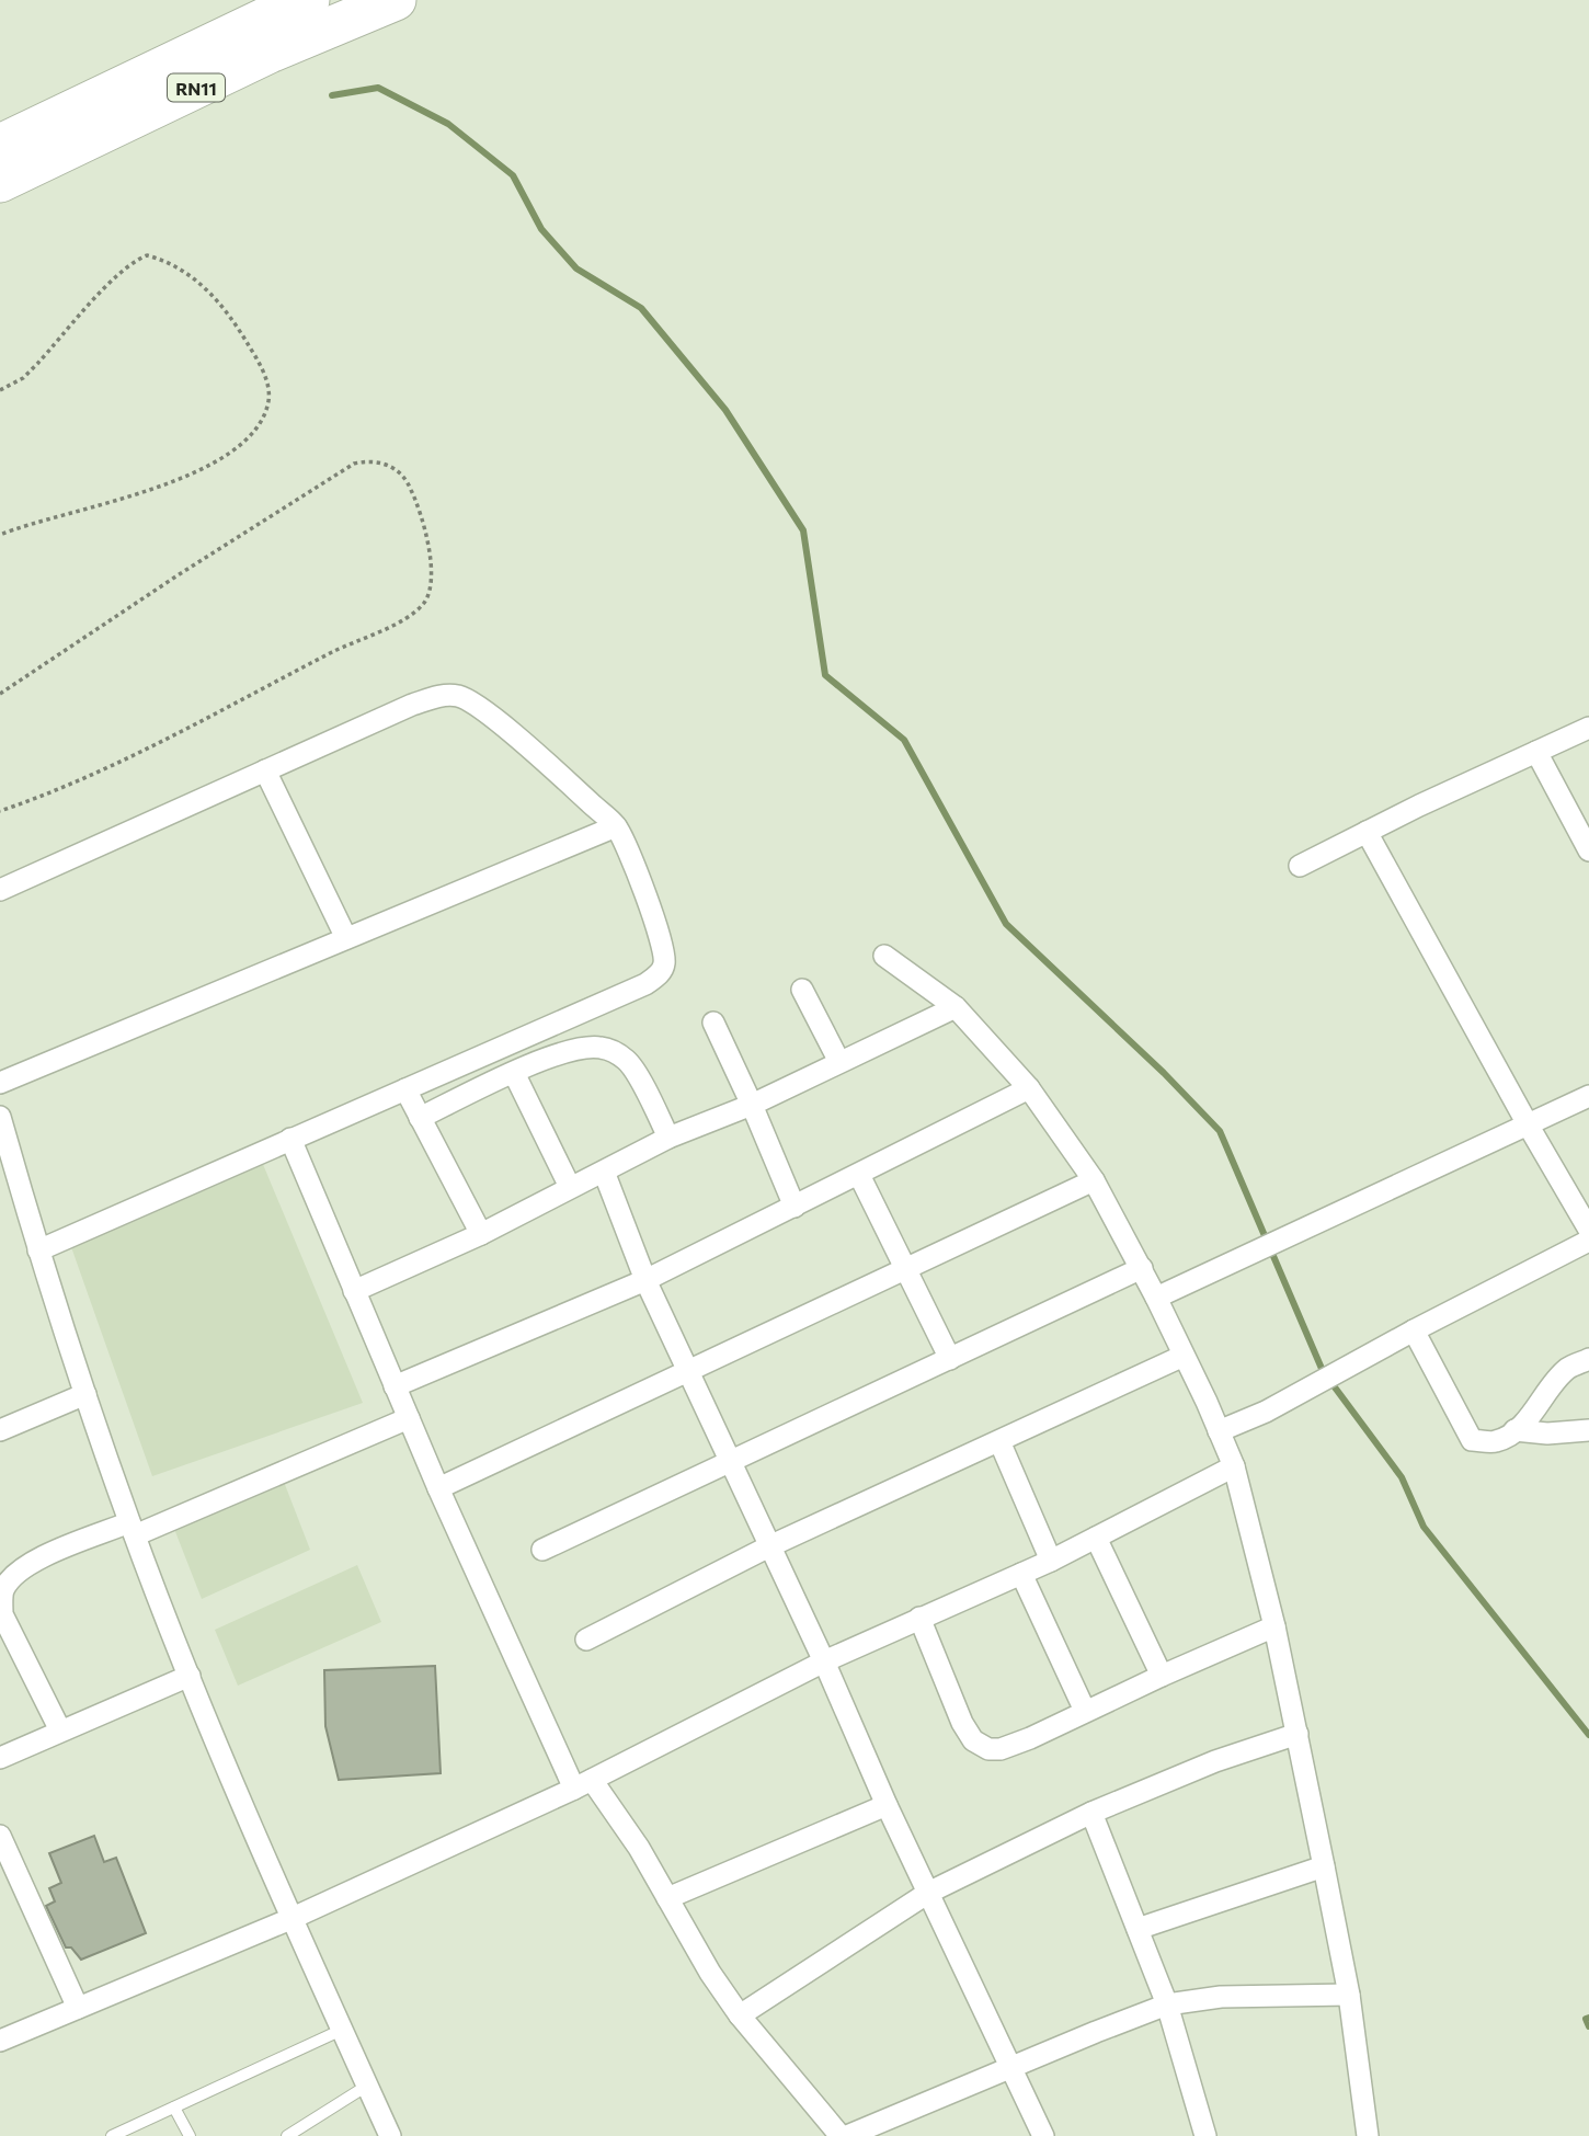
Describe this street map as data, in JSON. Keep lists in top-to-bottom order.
{
  "streets": {
    "highway": ["RN11"]
  }
}
